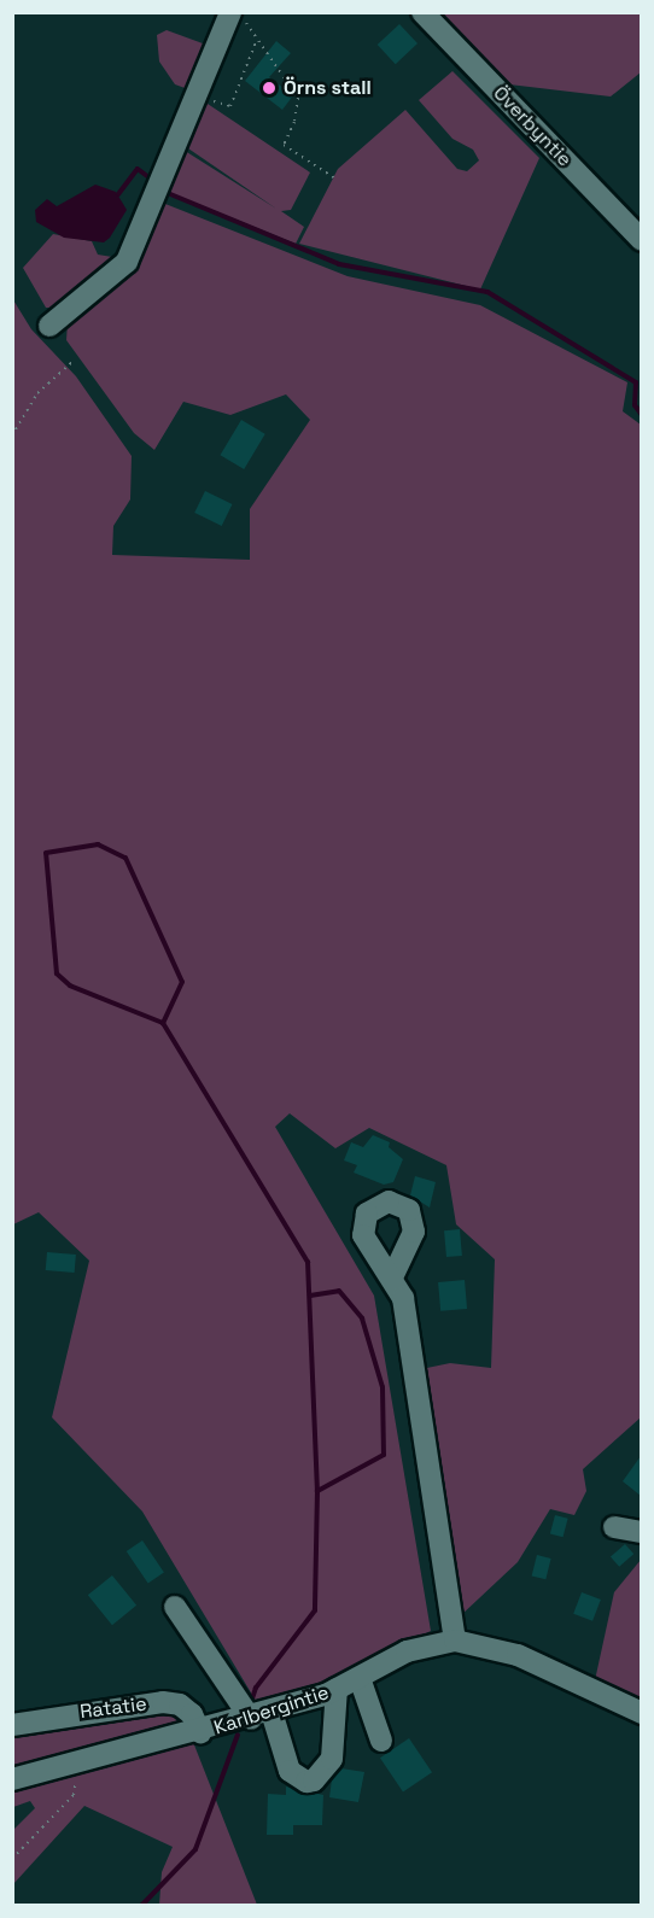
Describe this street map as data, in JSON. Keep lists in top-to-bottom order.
{
  "streets": {
    "street": ["Överbyntie", "Ratatie", "Karlbergintie"]
  },
  "crossings": [
    ["Ratatie", "Karlbergintie"]
  ],
  "places": ["Örns stall"]
}
